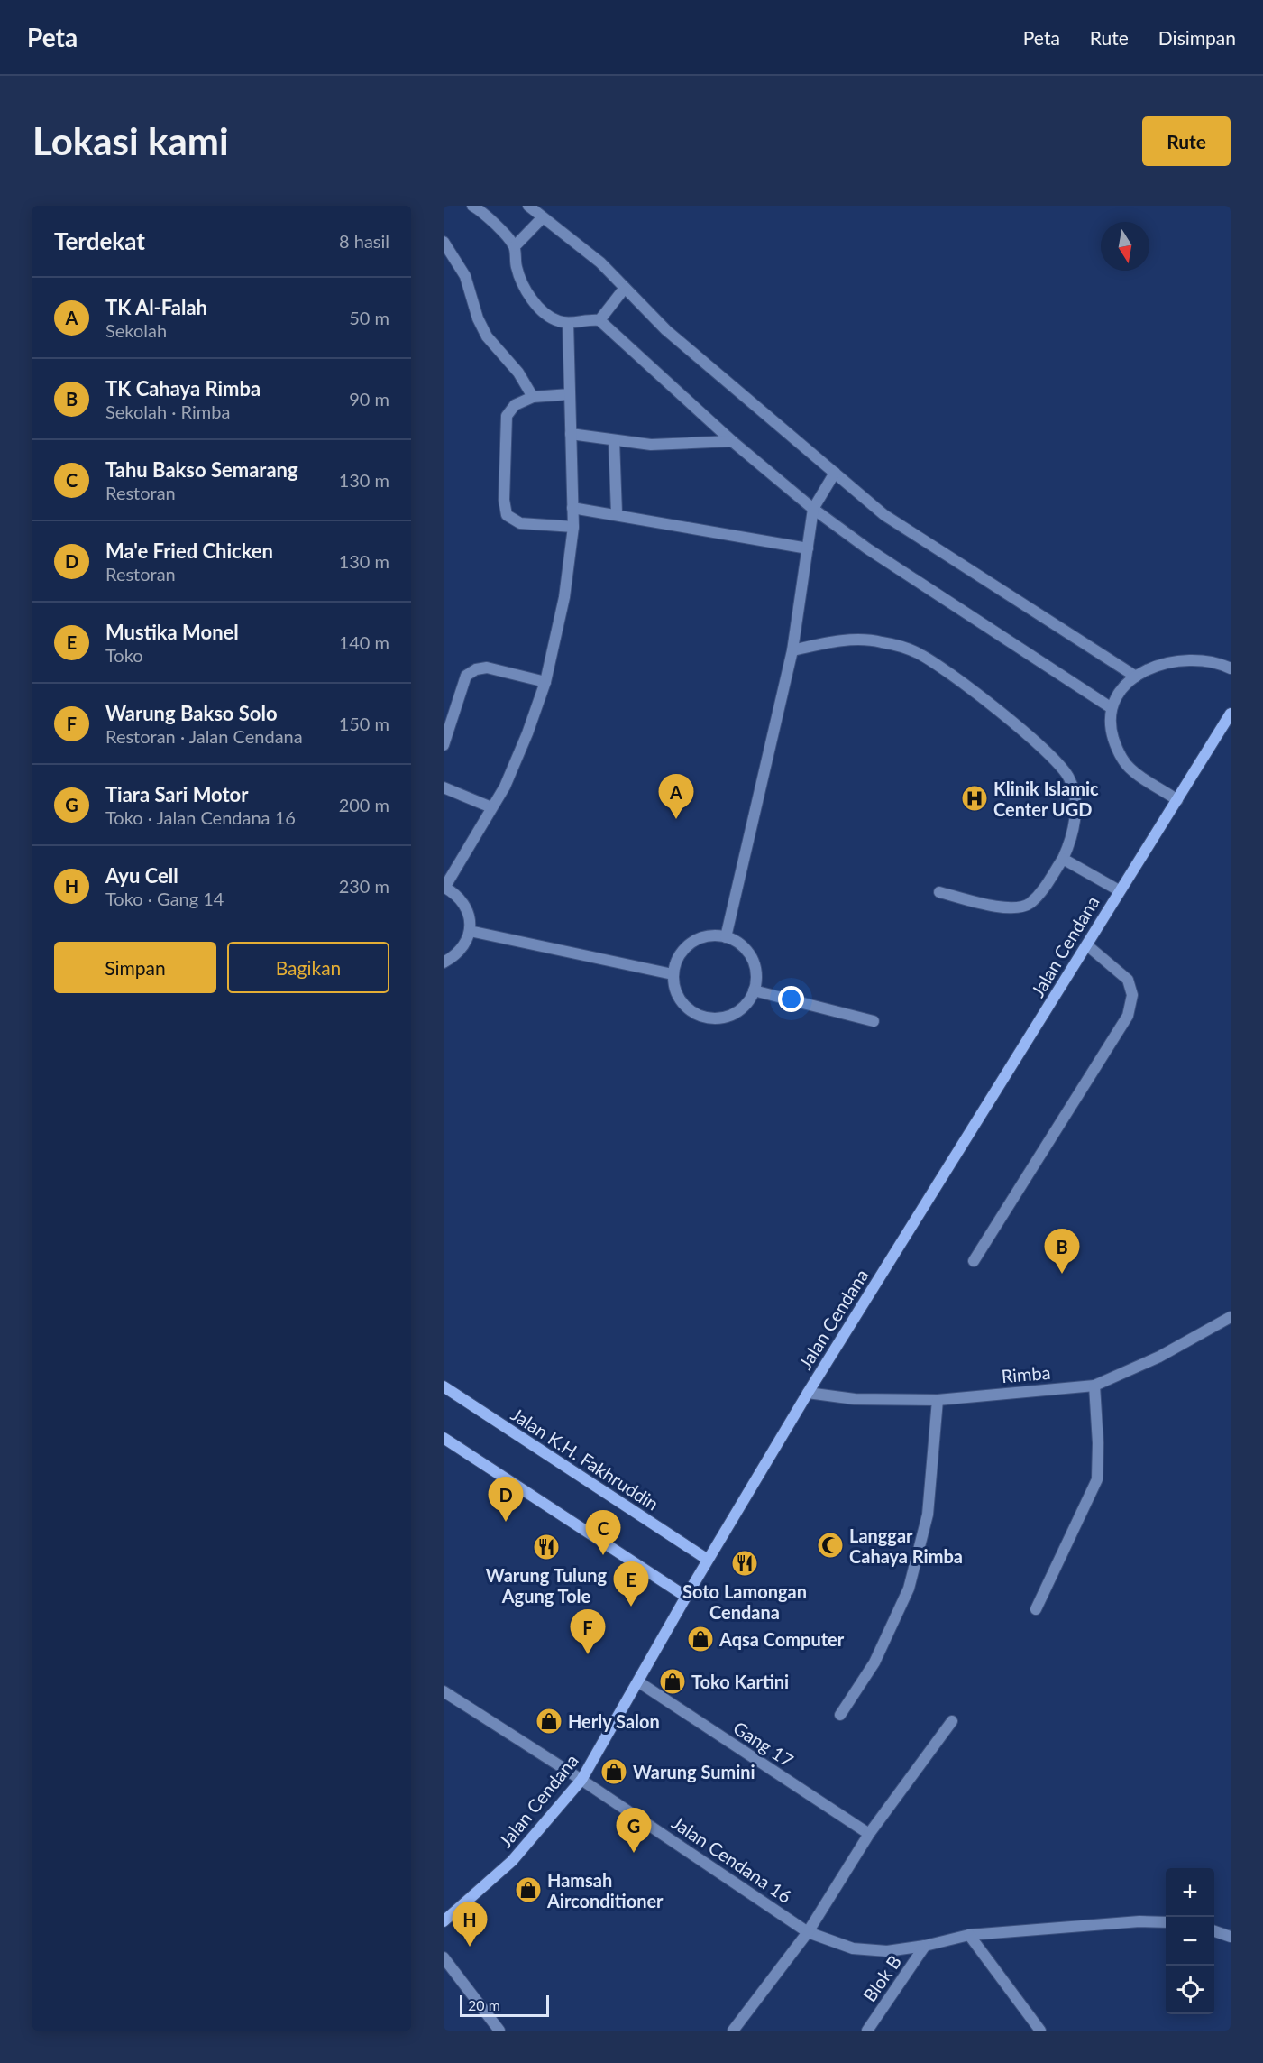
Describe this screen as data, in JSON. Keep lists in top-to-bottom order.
{
  "streets": {
    "street": [
      "Jalan Cendana",
      "Rimba",
      "Jalan K.H. Fakhruddin",
      "Gang 17",
      "Jalan Cendana 16",
      "Blok B"
    ]
  },
  "crossings": [
    ["Jalan Cendana", "Rimba"],
    ["Jalan Cendana", "Jalan K.H. Fakhruddin"],
    ["Jalan Cendana", "Gang 17"],
    ["Jalan Cendana", "Jalan Cendana 16"],
    ["Jalan Cendana 16", "Blok B"]
  ],
  "places": {
    "hospital": ["Klinik Islamic Center UGD"],
    "mosque": ["Langgar Cahaya Rimba"],
    "restaurant": ["Warung Tulung Agung Tole", "Soto Lamongan Cendana"],
    "shop": [
      "Aqsa Computer",
      "Toko Kartini",
      "Herly Salon",
      "Warung Sumini",
      "Hamsah Airconditioner"
    ]
  },
  "scale_bar": "20 m",
  "north": "bottom",
  "page": {
    "header": "Peta",
    "nav": ["Peta", "Rute", "Disimpan"],
    "buttons": [
      "Rute",
      ["Simpan", "Bagikan"]
    ],
    "title": "Lokasi kami",
    "heading": ["Terdekat", "8 hasil"],
    "list": [
      {
        "mark": "A",
        "name": "TK Al-Falah",
        "note": "Sekolah",
        "value": "50 m"
      },
      {
        "mark": "B",
        "name": "TK Cahaya Rimba",
        "note": "Sekolah · Rimba",
        "value": "90 m"
      },
      {
        "mark": "C",
        "name": "Tahu Bakso Semarang",
        "note": "Restoran",
        "value": "130 m"
      },
      {
        "mark": "D",
        "name": "Ma'e Fried Chicken",
        "note": "Restoran",
        "value": "130 m"
      },
      {
        "mark": "E",
        "name": "Mustika Monel",
        "note": "Toko",
        "value": "140 m"
      },
      {
        "mark": "F",
        "name": "Warung Bakso Solo",
        "note": "Restoran · Jalan Cendana",
        "value": "150 m"
      },
      {
        "mark": "G",
        "name": "Tiara Sari Motor",
        "note": "Toko · Jalan Cendana 16",
        "value": "200 m"
      },
      {
        "mark": "H",
        "name": "Ayu Cell",
        "note": "Toko · Gang 14",
        "value": "230 m"
      }
    ],
    "pins": [
      "A",
      "B",
      "D",
      "C",
      "E",
      "F",
      "G",
      "H"
    ],
    "map_buttons": ["+", "−"],
    "scale": "20 m"
  }
}
